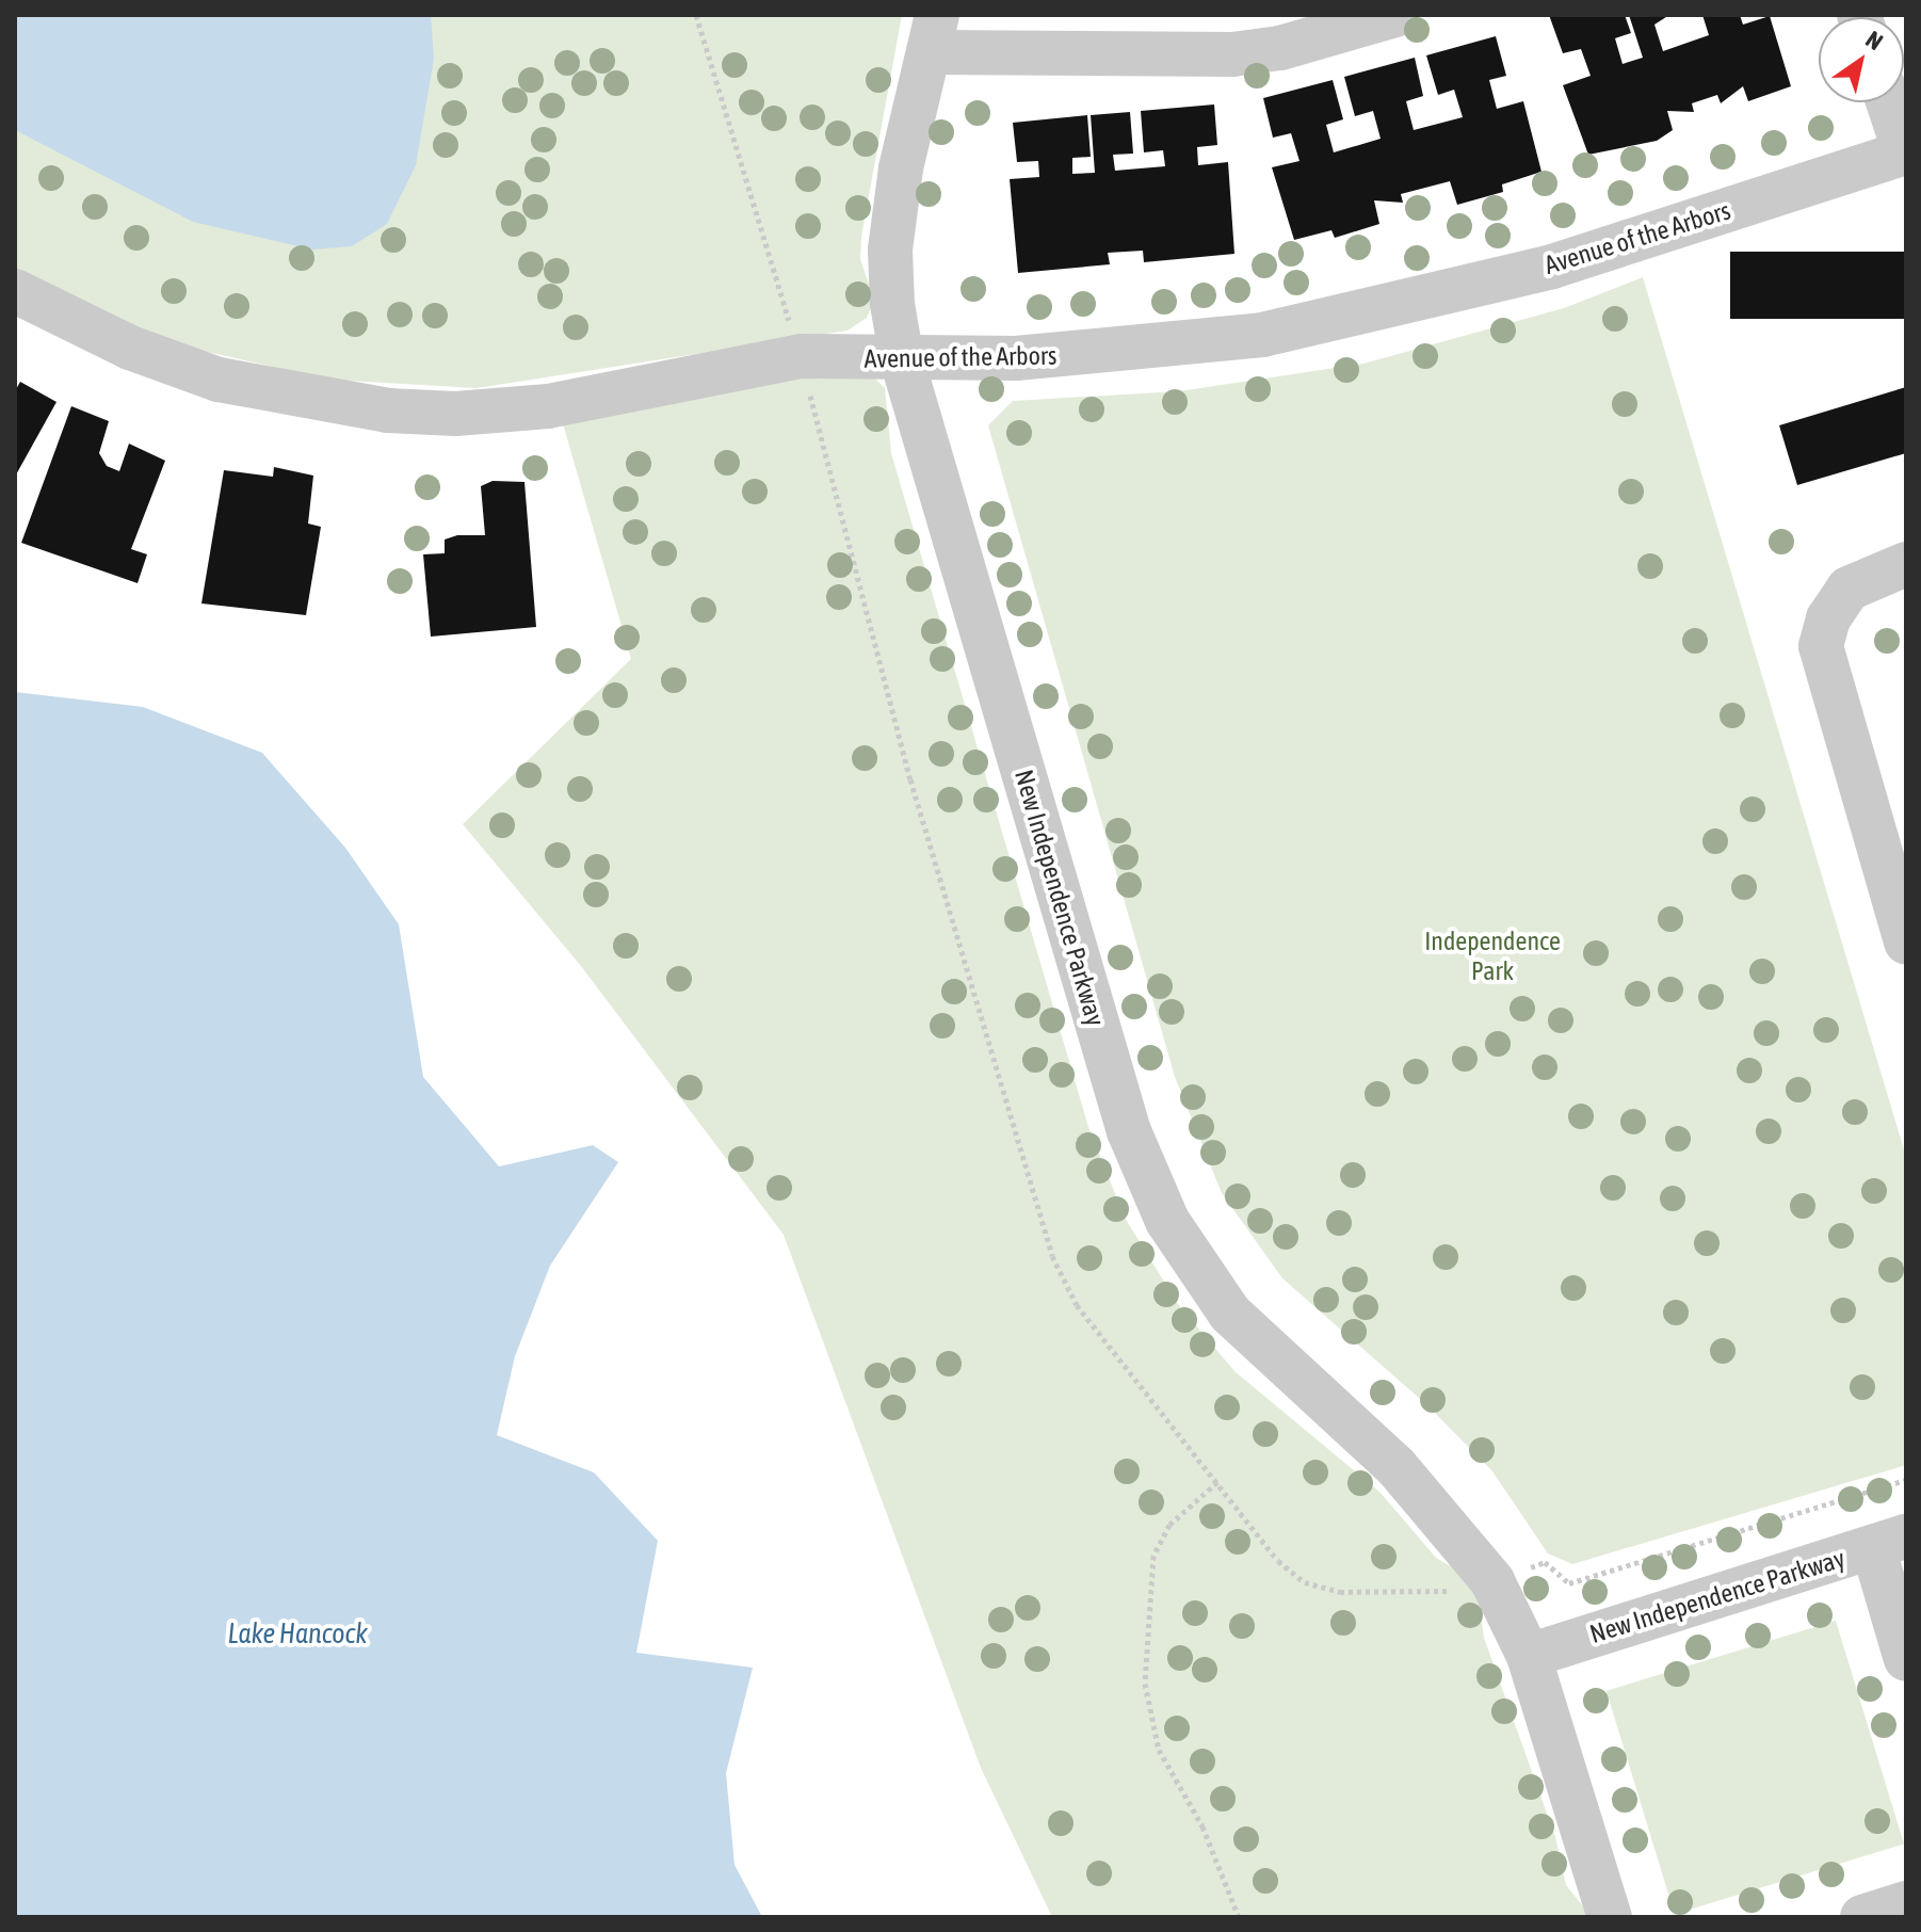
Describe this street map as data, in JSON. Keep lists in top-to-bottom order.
{
  "streets": {
    "street": ["Avenue of the Arbors", "New Independence Parkway"]
  },
  "crossings": [
    ["Avenue of the Arbors", "New Independence Parkway"]
  ],
  "water": ["Lake Hancock"],
  "parks": ["Independence Park"],
  "north": "top right"
}
